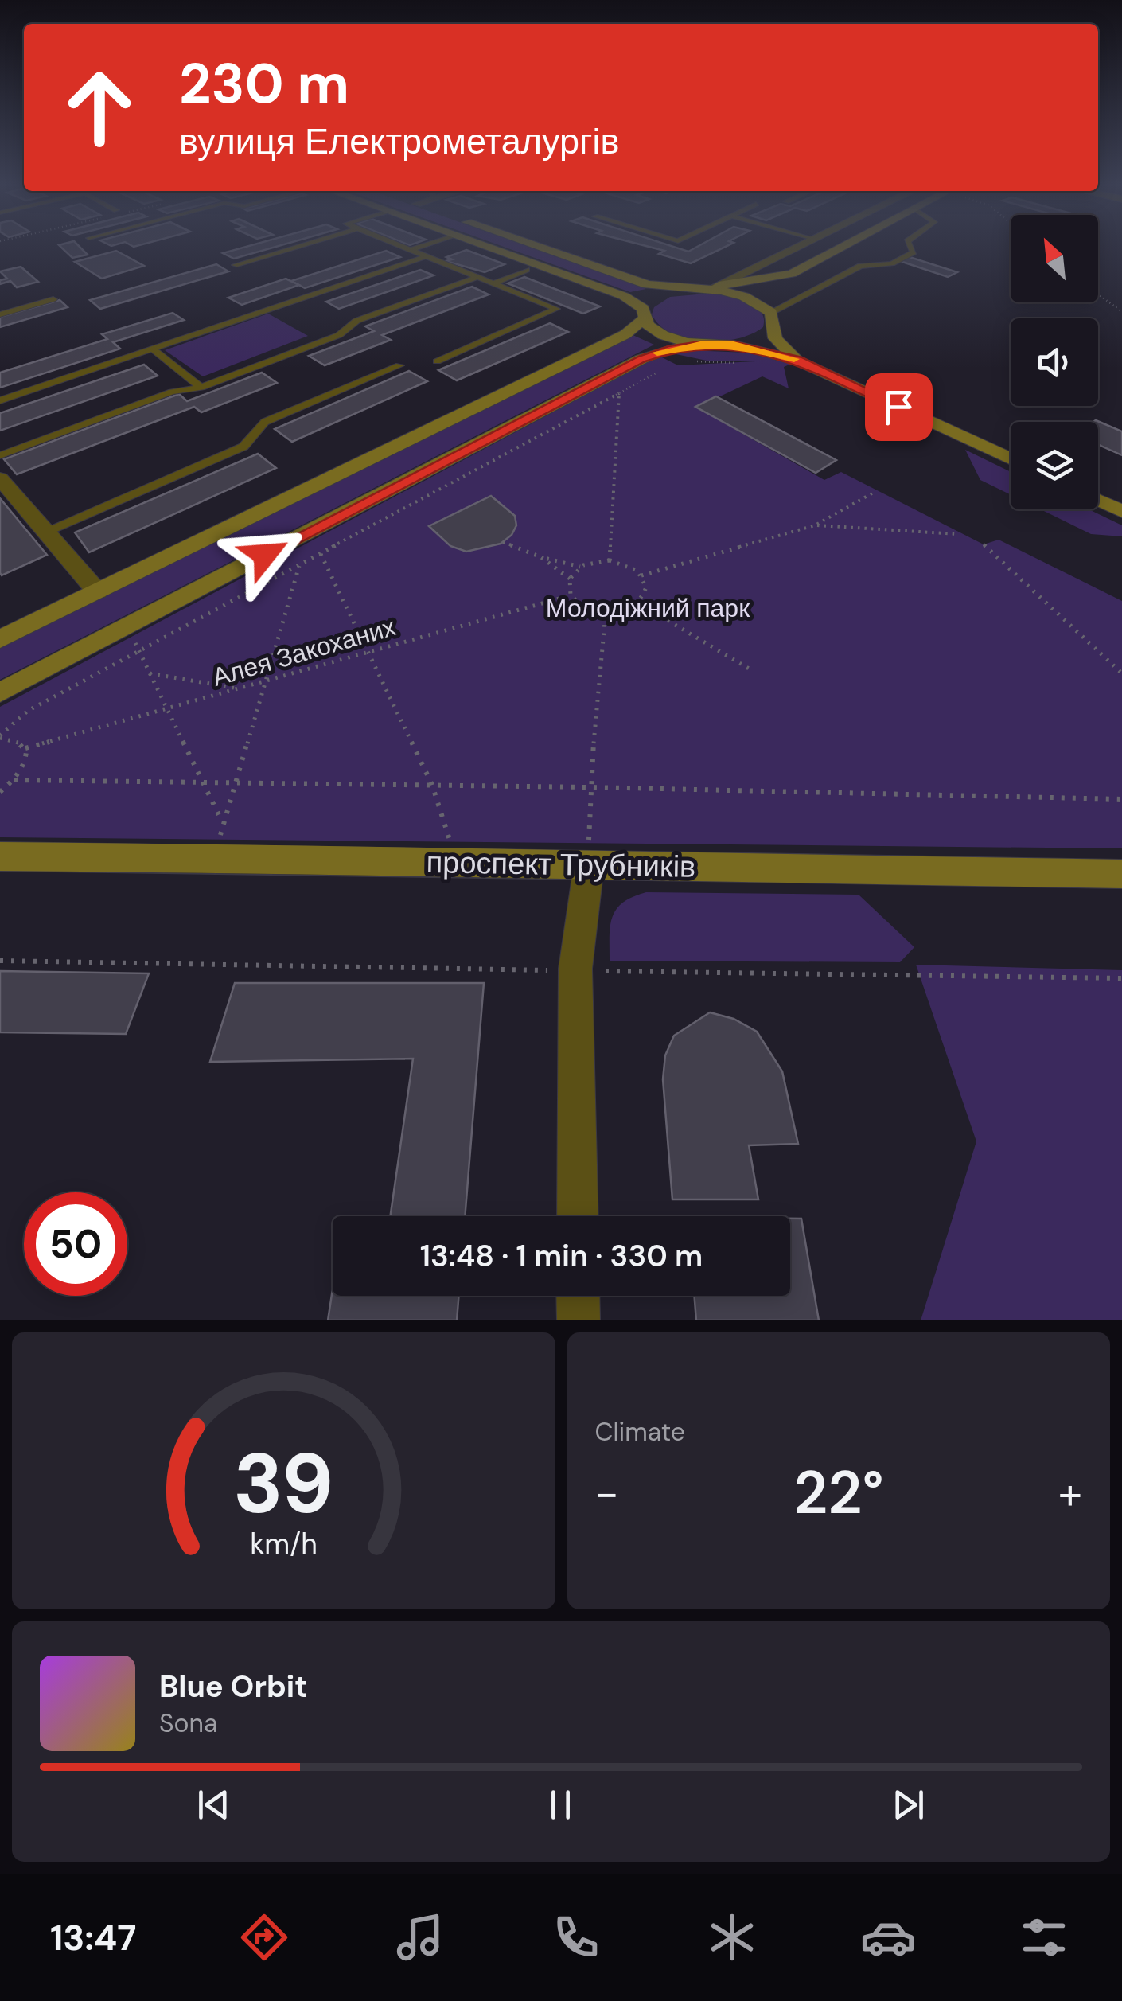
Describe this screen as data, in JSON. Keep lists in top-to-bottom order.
{
  "streets": {
    "main road": ["проспект Трубників"],
    "path": ["Алея Закоханих"]
  },
  "parks": ["Молодіжний парк"],
  "north": "top left",
  "page": {
    "turn": ["230 m", "вулиця Електрометалургів"],
    "limit": "50",
    "trip": "13:48 · 1 min · 330 m",
    "tile": "Climate",
    "heat": ["−", "22°", "+"],
    "song": ["Blue Orbit", "Sona"],
    "tabs": "13:47",
    "gauge": ["39", "km/h"]
  }
}
